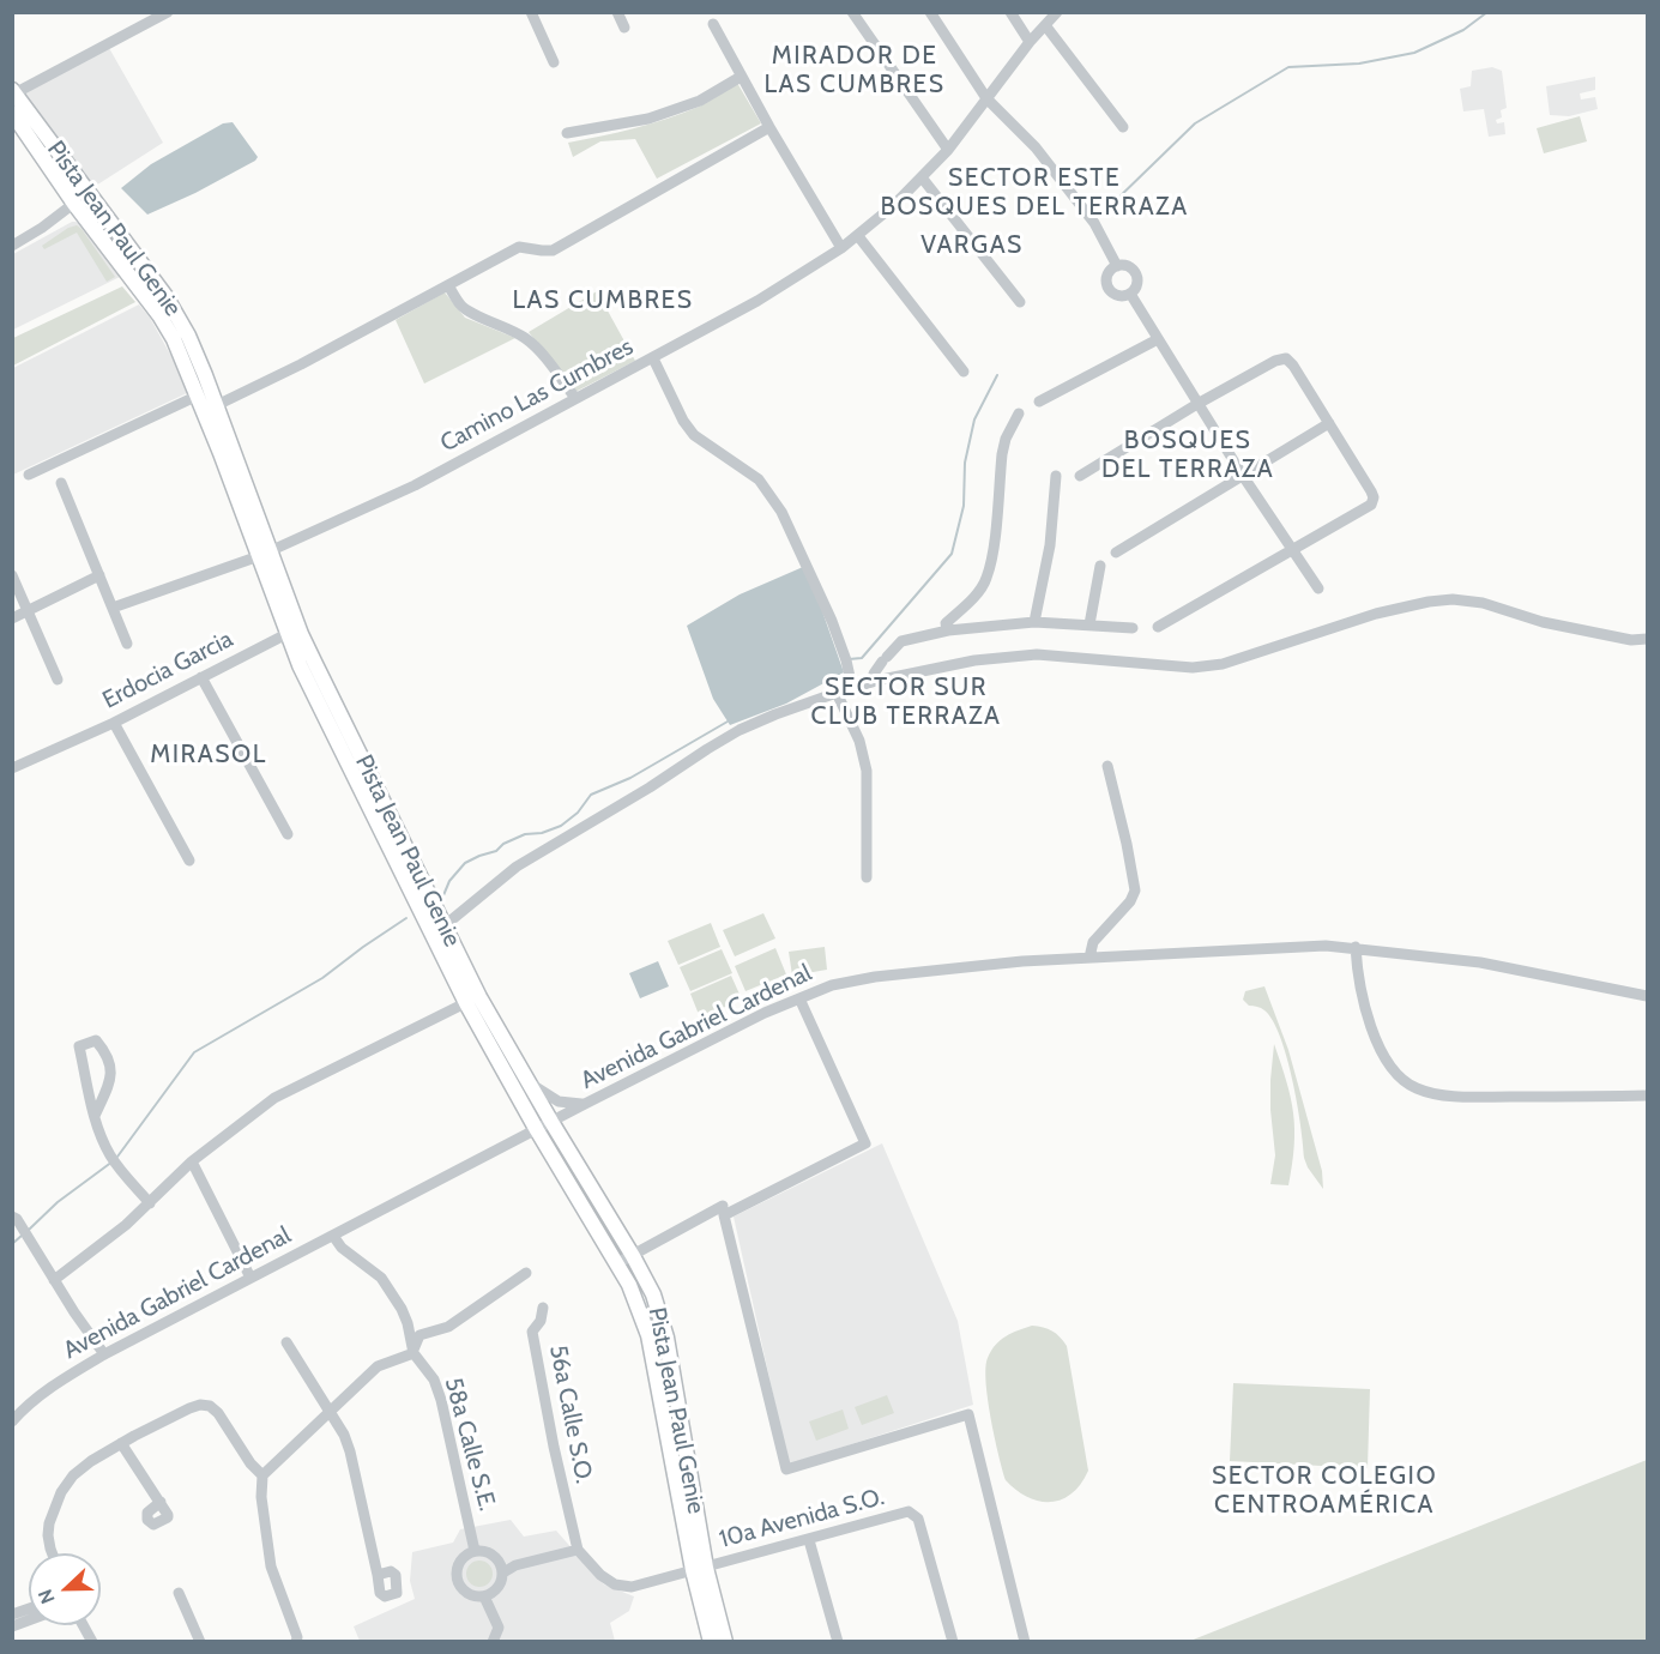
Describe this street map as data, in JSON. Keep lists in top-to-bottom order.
{
  "streets": {
    "main road": ["Pista Jean Paul Genie"],
    "street": [
      "Camino Las Cumbres",
      "Erdocia Garcia",
      "Avenida Gabriel Cardenal",
      "56a Calle S.O.",
      "58a Calle S.E.",
      "10a Avenida S.O."
    ]
  },
  "crossings": [
    ["Pista Jean Paul Genie", "Camino Las Cumbres"],
    ["Pista Jean Paul Genie", "Erdocia Garcia"],
    ["Pista Jean Paul Genie", "Avenida Gabriel Cardenal"],
    ["Pista Jean Paul Genie", "10a Avenida S.O."],
    ["56a Calle S.O.", "10a Avenida S.O."]
  ],
  "districts": [
    "MIRADOR DE LAS CUMBRES",
    "SECTOR ESTE BOSQUES DEL TERRAZA",
    "VARGAS",
    "LAS CUMBRES",
    "BOSQUES DEL TERRAZA",
    "SECTOR SUR CLUB TERRAZA",
    "MIRASOL",
    "SECTOR COLEGIO CENTROAMÉRICA"
  ],
  "north": "left"
}
